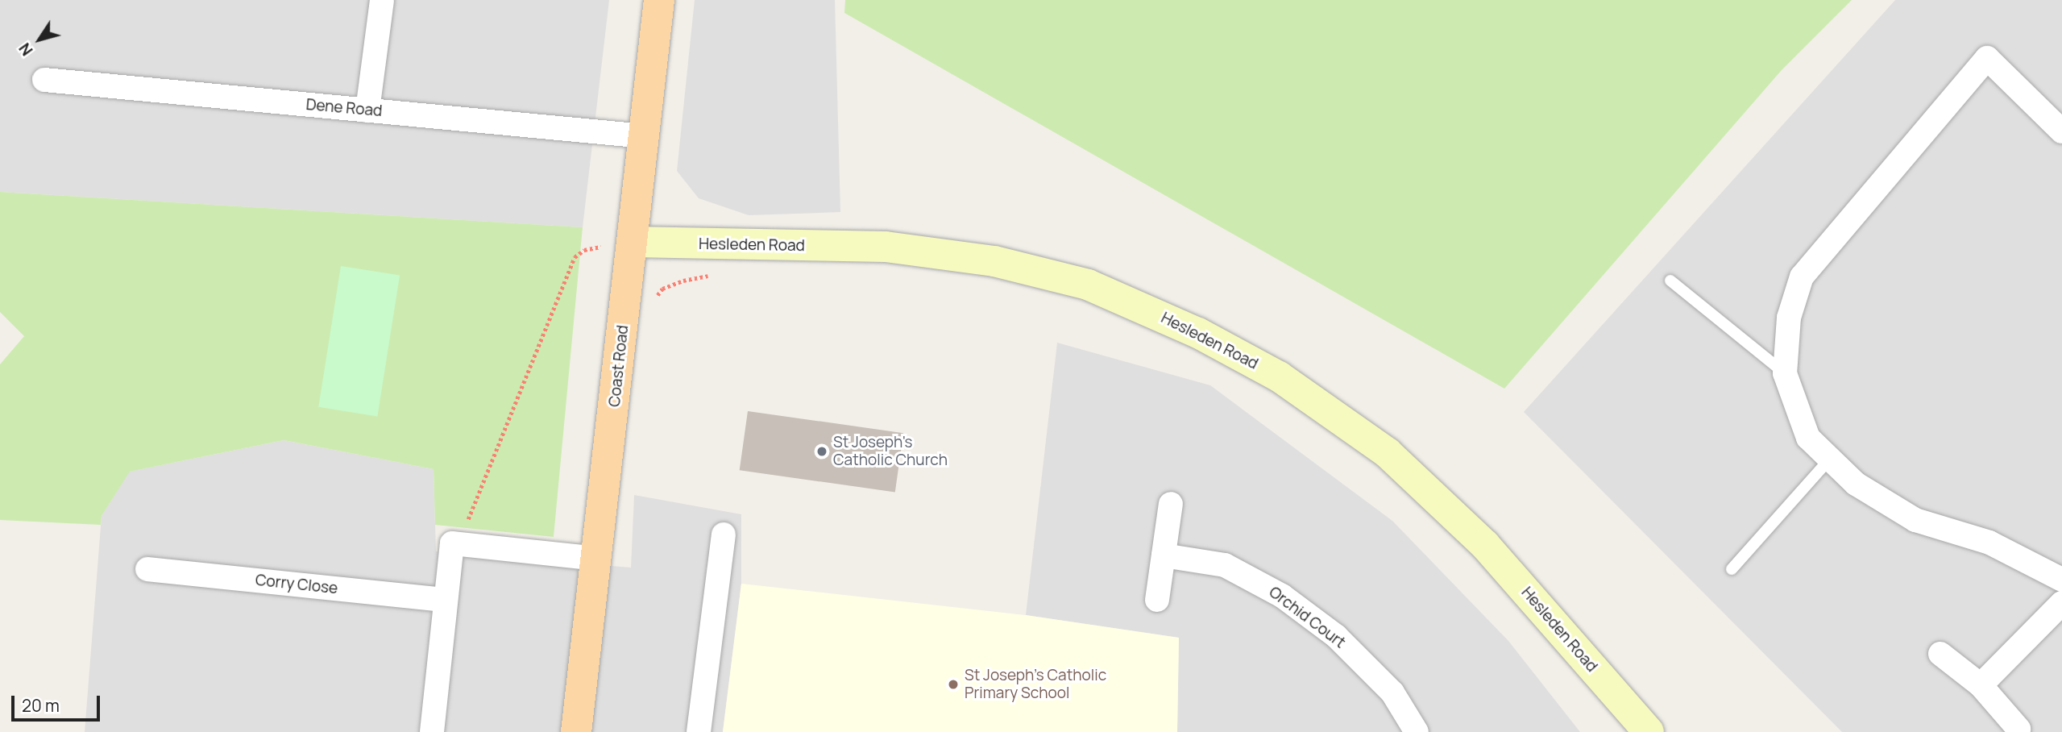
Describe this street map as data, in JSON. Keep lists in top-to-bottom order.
{
  "streets": {
    "main road": ["Hesleden Road", "Coast Road"],
    "street": ["Dene Road", "Corry Close", "Orchid Court"]
  },
  "crossings": [
    ["Dene Road", "Coast Road"],
    ["Hesleden Road", "Coast Road"]
  ],
  "places": ["St Joseph's Catholic Church", "St Joseph's Catholic Primary School"],
  "scale_bar": "20 m",
  "north": "bottom left"
}
